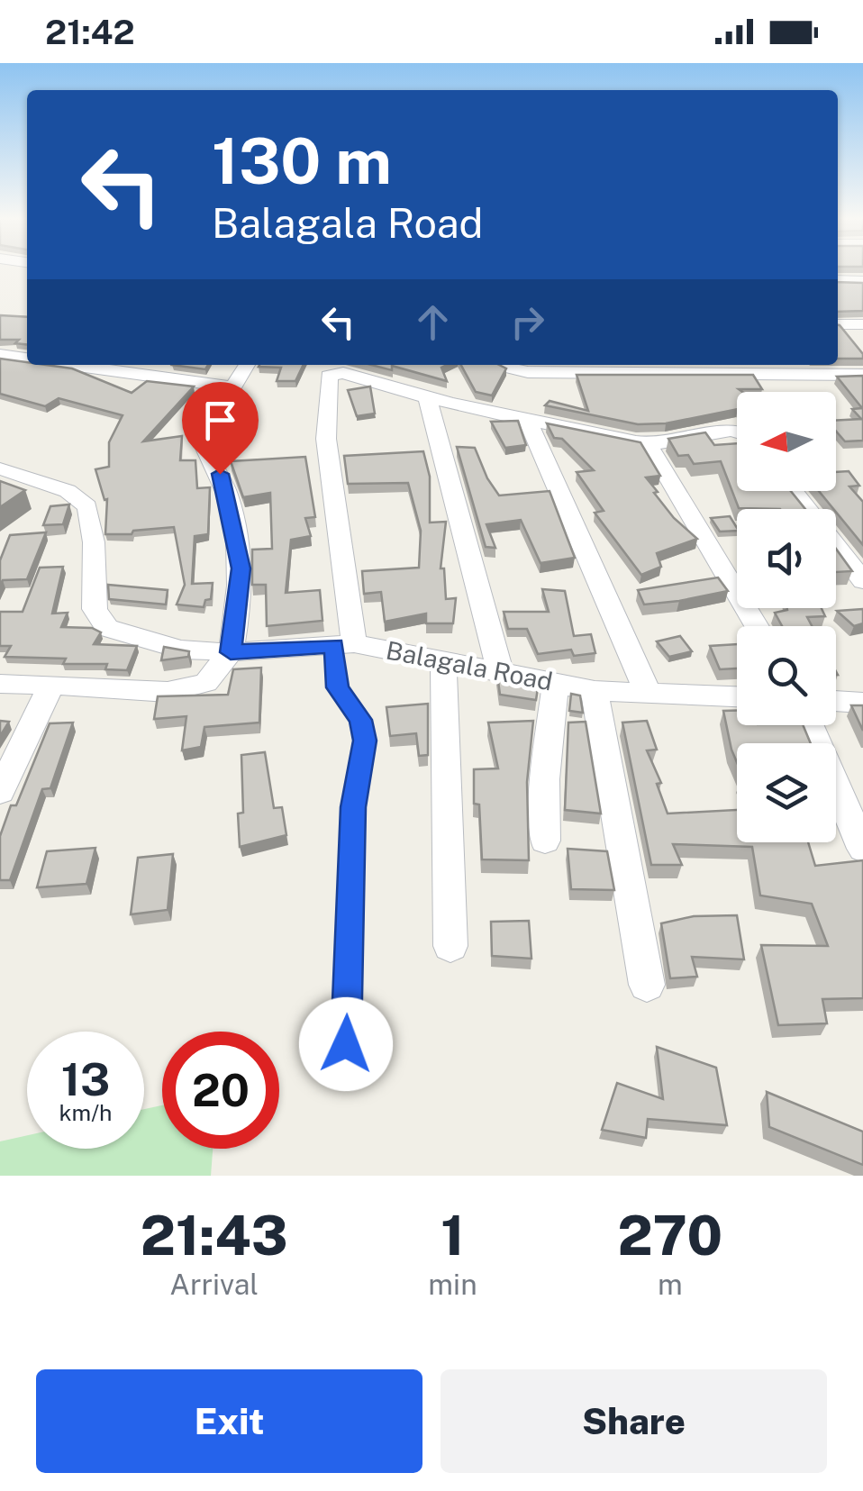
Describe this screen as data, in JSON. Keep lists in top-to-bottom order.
{
  "streets": {
    "street": ["Balagala Road"]
  },
  "north": "left",
  "page": {
    "status": "21:42",
    "turn": ["130 m", "Balagala Road"],
    "speed": "13 km/h",
    "limit": "20",
    "eta": [
      "21:43",
      "Arrival",
      "1",
      "min",
      "270",
      "m"
    ],
    "buttons": ["Exit", "Share"]
  }
}
